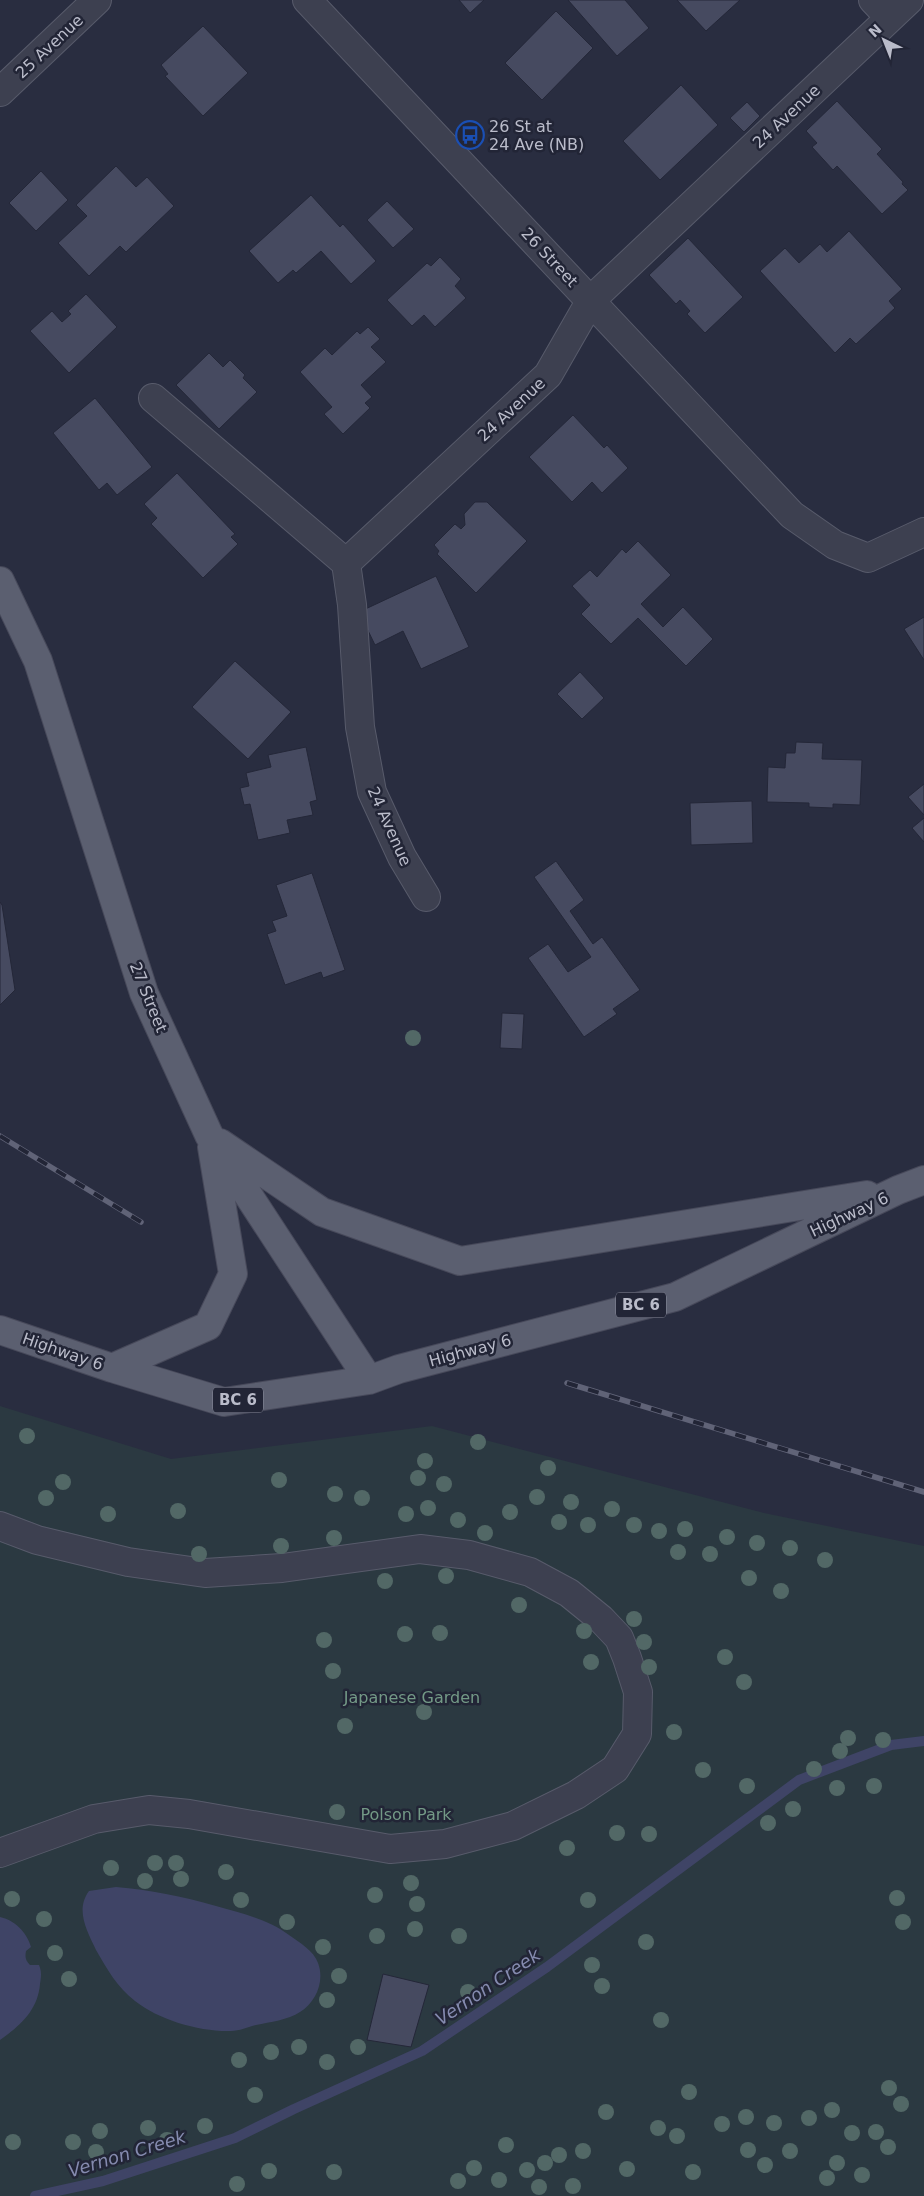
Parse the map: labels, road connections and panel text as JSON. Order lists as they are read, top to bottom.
{
  "streets": {
    "main road": ["27 Street", "Highway 6", "BC 6"],
    "street": ["25 Avenue", "24 Avenue", "26 Street"]
  },
  "crossings": [
    ["24 Avenue", "26 Street"],
    ["27 Street", "Highway 6"]
  ],
  "water": ["Vernon Creek"],
  "parks": ["Japanese Garden", "Polson Park"],
  "places": {
    "bus stop": ["26 St at 24 Ave (NB)"]
  },
  "north": "top left"
}
